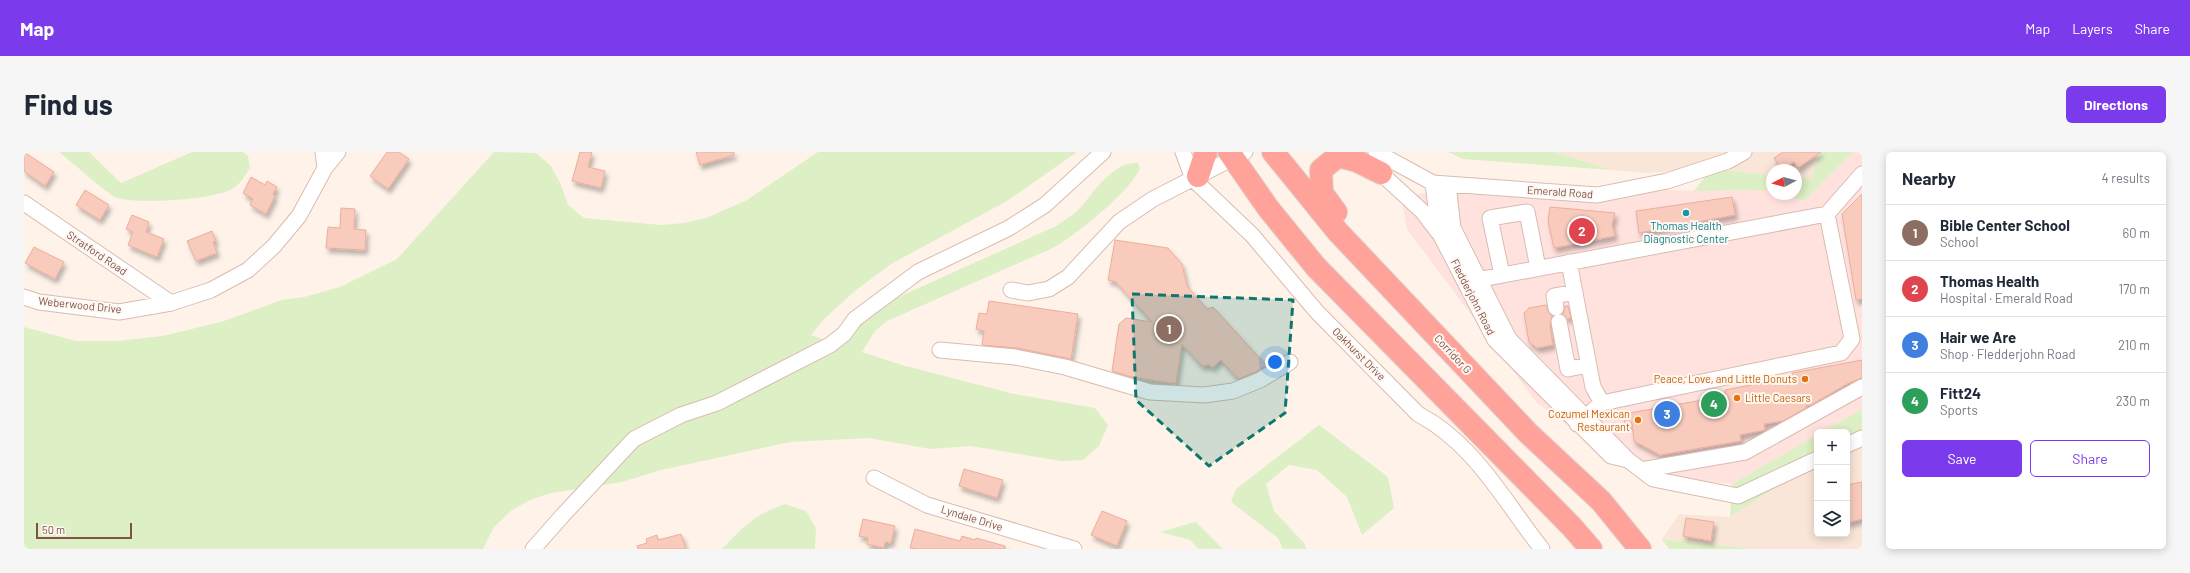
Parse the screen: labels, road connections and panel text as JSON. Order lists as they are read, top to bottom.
{
  "streets": {
    "highway": ["Corridor G"],
    "street": [
      "Emerald Road",
      "Stratford Road",
      "Fledderjohn Road",
      "Weberwood Drive",
      "Oakhurst Drive",
      "Lyndale Drive"
    ]
  },
  "crossings": [
    ["Emerald Road", "Fledderjohn Road"],
    ["Stratford Road", "Weberwood Drive"]
  ],
  "places": [
    "Thomas Health Diagnostic Center",
    "Peace, Love, and Little Donuts",
    "Little Caesars",
    "Cozumel Mexican Restaurant"
  ],
  "scale_bar": "50 m",
  "north": "left",
  "page": {
    "header": "Map",
    "nav": ["Map", "Layers", "Share"],
    "buttons": [
      "Directions",
      ["Save", "Share"]
    ],
    "title": "Find us",
    "heading": ["Nearby", "4 results"],
    "list": [
      {
        "mark": "1",
        "name": "Bible Center School",
        "note": "School",
        "value": "60 m"
      },
      {
        "mark": "2",
        "name": "Thomas Health",
        "note": "Hospital · Emerald Road",
        "value": "170 m"
      },
      {
        "mark": "3",
        "name": "Hair we Are",
        "note": "Shop · Fledderjohn Road",
        "value": "210 m"
      },
      {
        "mark": "4",
        "name": "Fitt24",
        "note": "Sports",
        "value": "230 m"
      }
    ],
    "pins": [
      "2",
      "1",
      "4",
      "3"
    ],
    "map_buttons": ["+", "−"],
    "scale": "50 m"
  }
}
